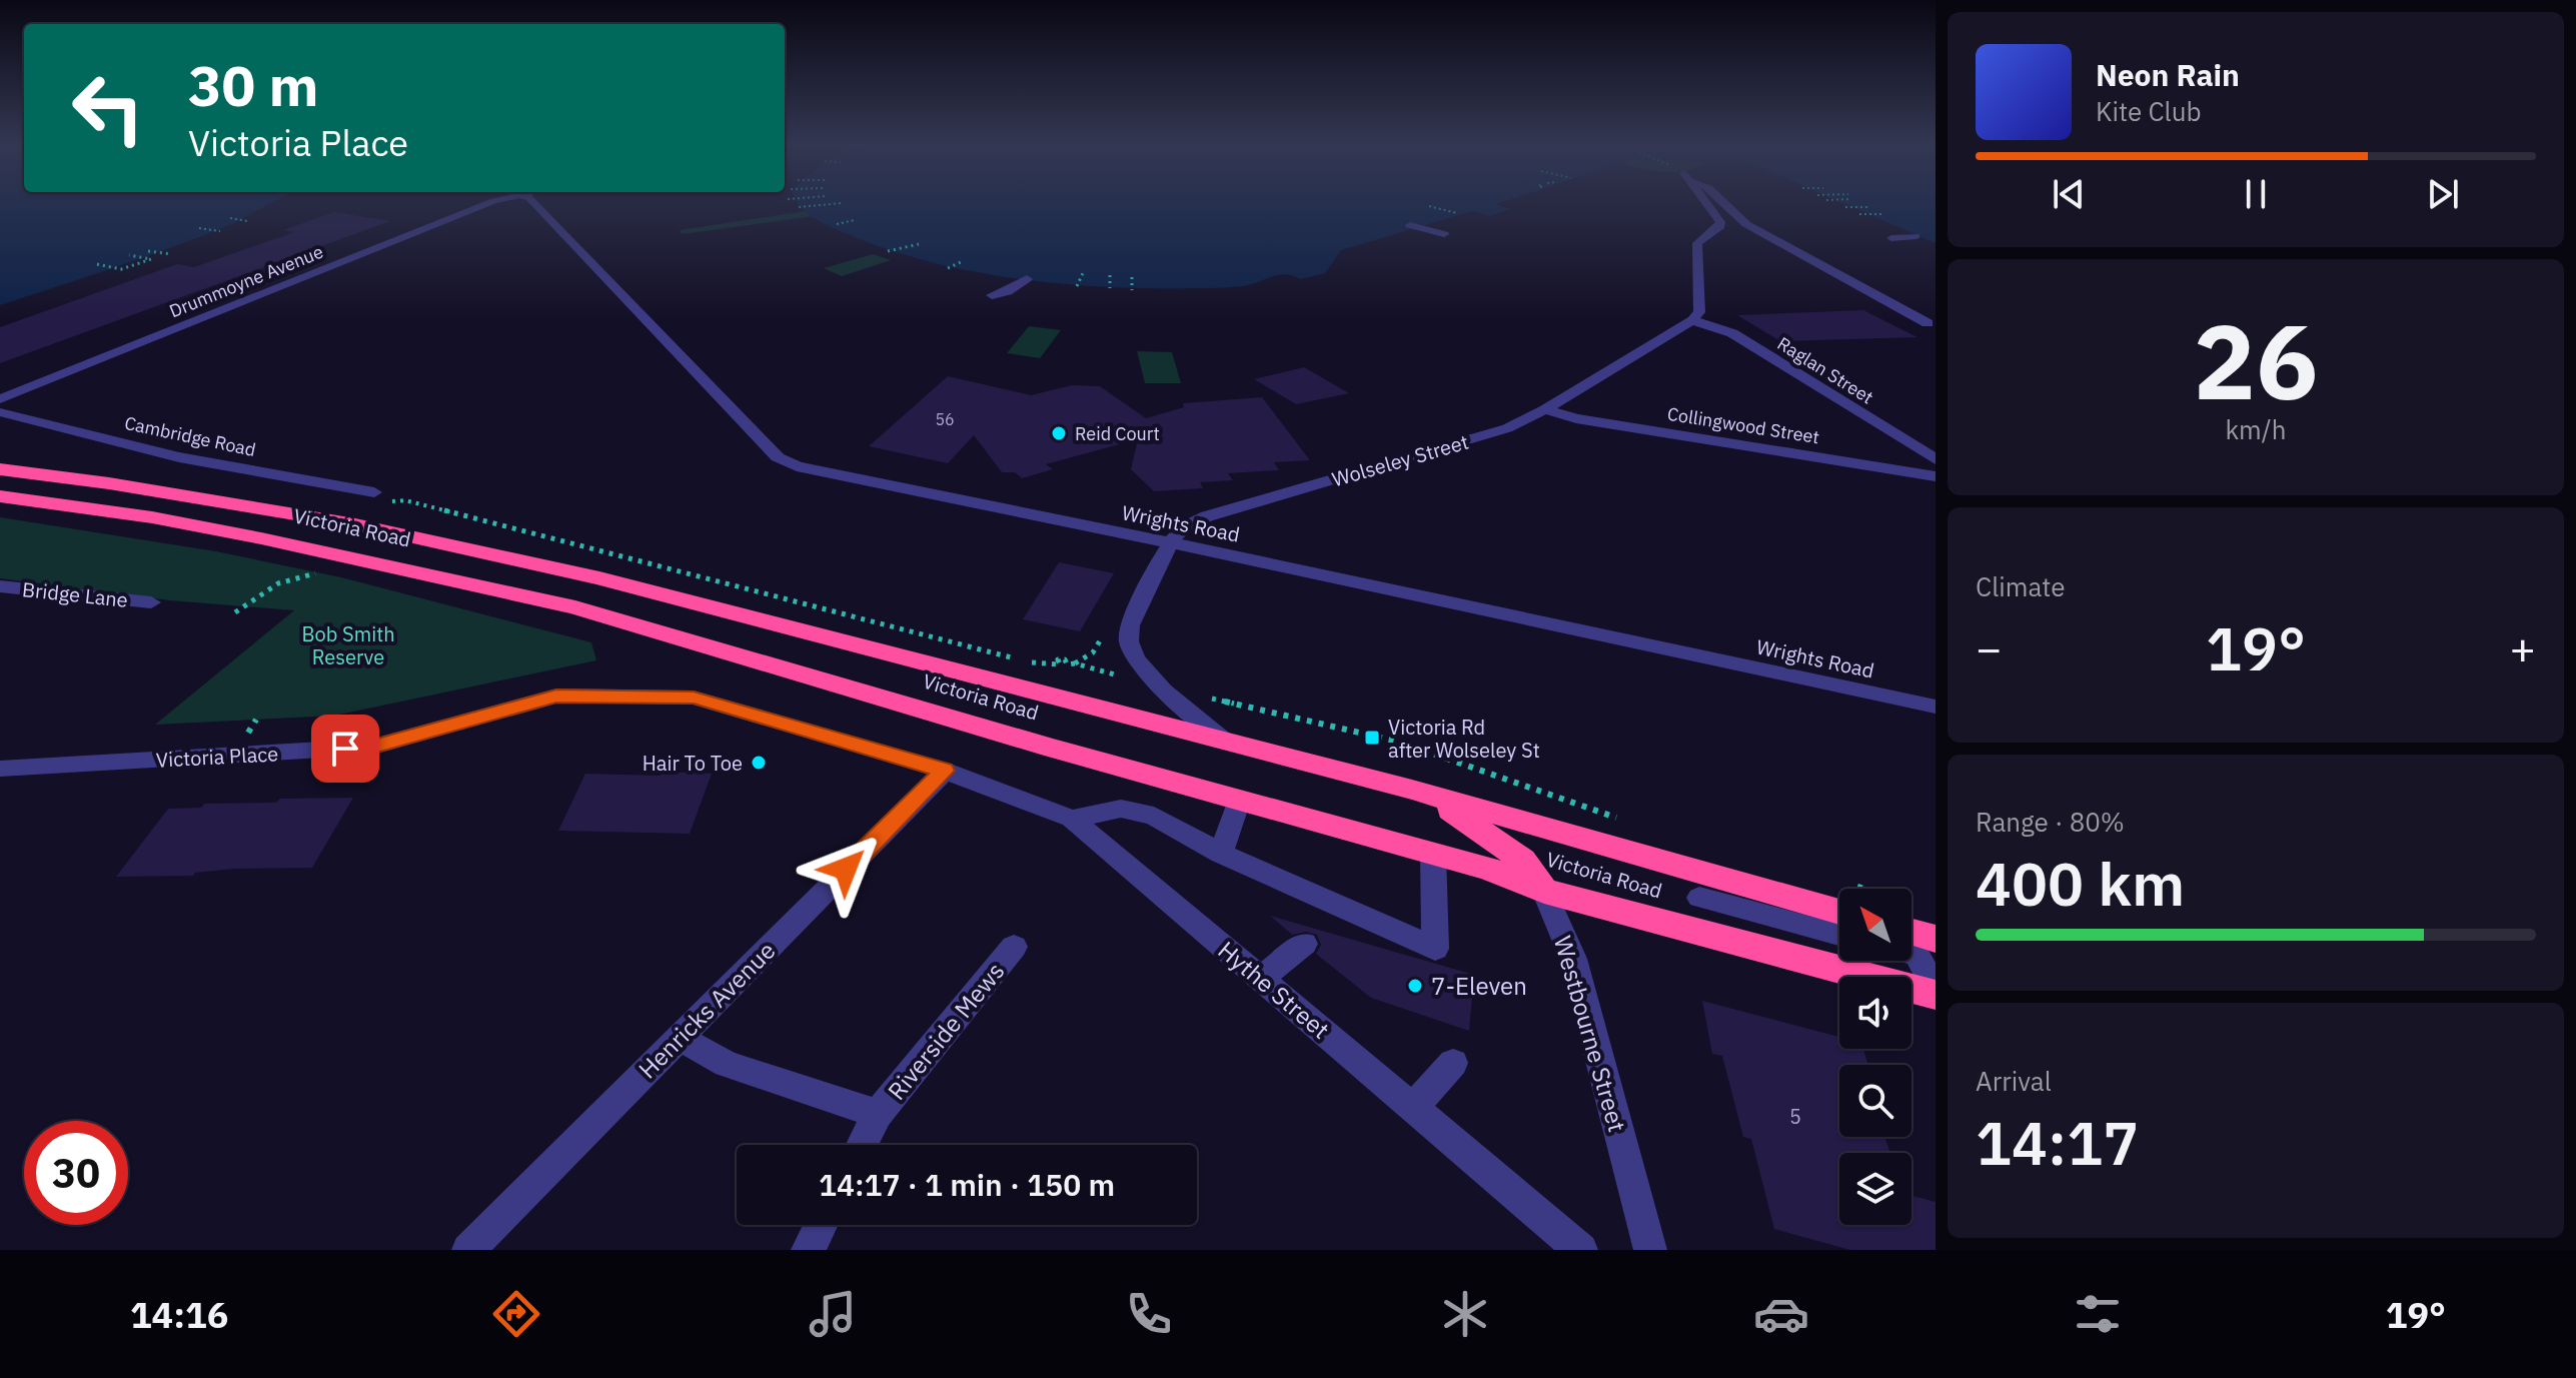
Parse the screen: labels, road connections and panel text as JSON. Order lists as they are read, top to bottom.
{
  "streets": {
    "highway": ["Victoria Road", "Westbourne Street"],
    "street": [
      "Drummoyne Avenue",
      "Raglan Street",
      "Collingwood Street",
      "Cambridge Road",
      "Wolseley Street",
      "Wrights Road",
      "Bridge Lane",
      "Victoria Place",
      "Hythe Street",
      "Henricks Avenue",
      "Riverside Mews"
    ]
  },
  "crossings": [
    ["Raglan Street", "Wolseley Street"],
    ["Collingwood Street", "Wolseley Street"],
    ["Wolseley Street", "Wrights Road"],
    ["Wolseley Street", "Victoria Road"],
    ["Victoria Road", "Westbourne Street"],
    ["Victoria Place", "Hythe Street"],
    ["Victoria Place", "Henricks Avenue"],
    ["Hythe Street", "Henricks Avenue"],
    ["Henricks Avenue", "Riverside Mews"]
  ],
  "parks": ["Bob Smith Reserve"],
  "places": {
    "other": ["Reid Court", "Hair To Toe", "7-Eleven"],
    "transit": ["Victoria Rd after Wolseley St"]
  },
  "house_numbers": ["56", "5"],
  "north": "top left",
  "page": {
    "turn": ["30 m", "Victoria Place"],
    "song": ["Neon Rain", "Kite Club"],
    "tile": [
      ["26", "km/h"],
      "Climate",
      ["Range · 80%", "400 km"],
      ["Arrival", "14:17"]
    ],
    "heat": ["−", "19°", "+"],
    "limit": "30",
    "trip": "14:17 · 1 min · 150 m",
    "tabs": ["14:16", "19°"]
  }
}
